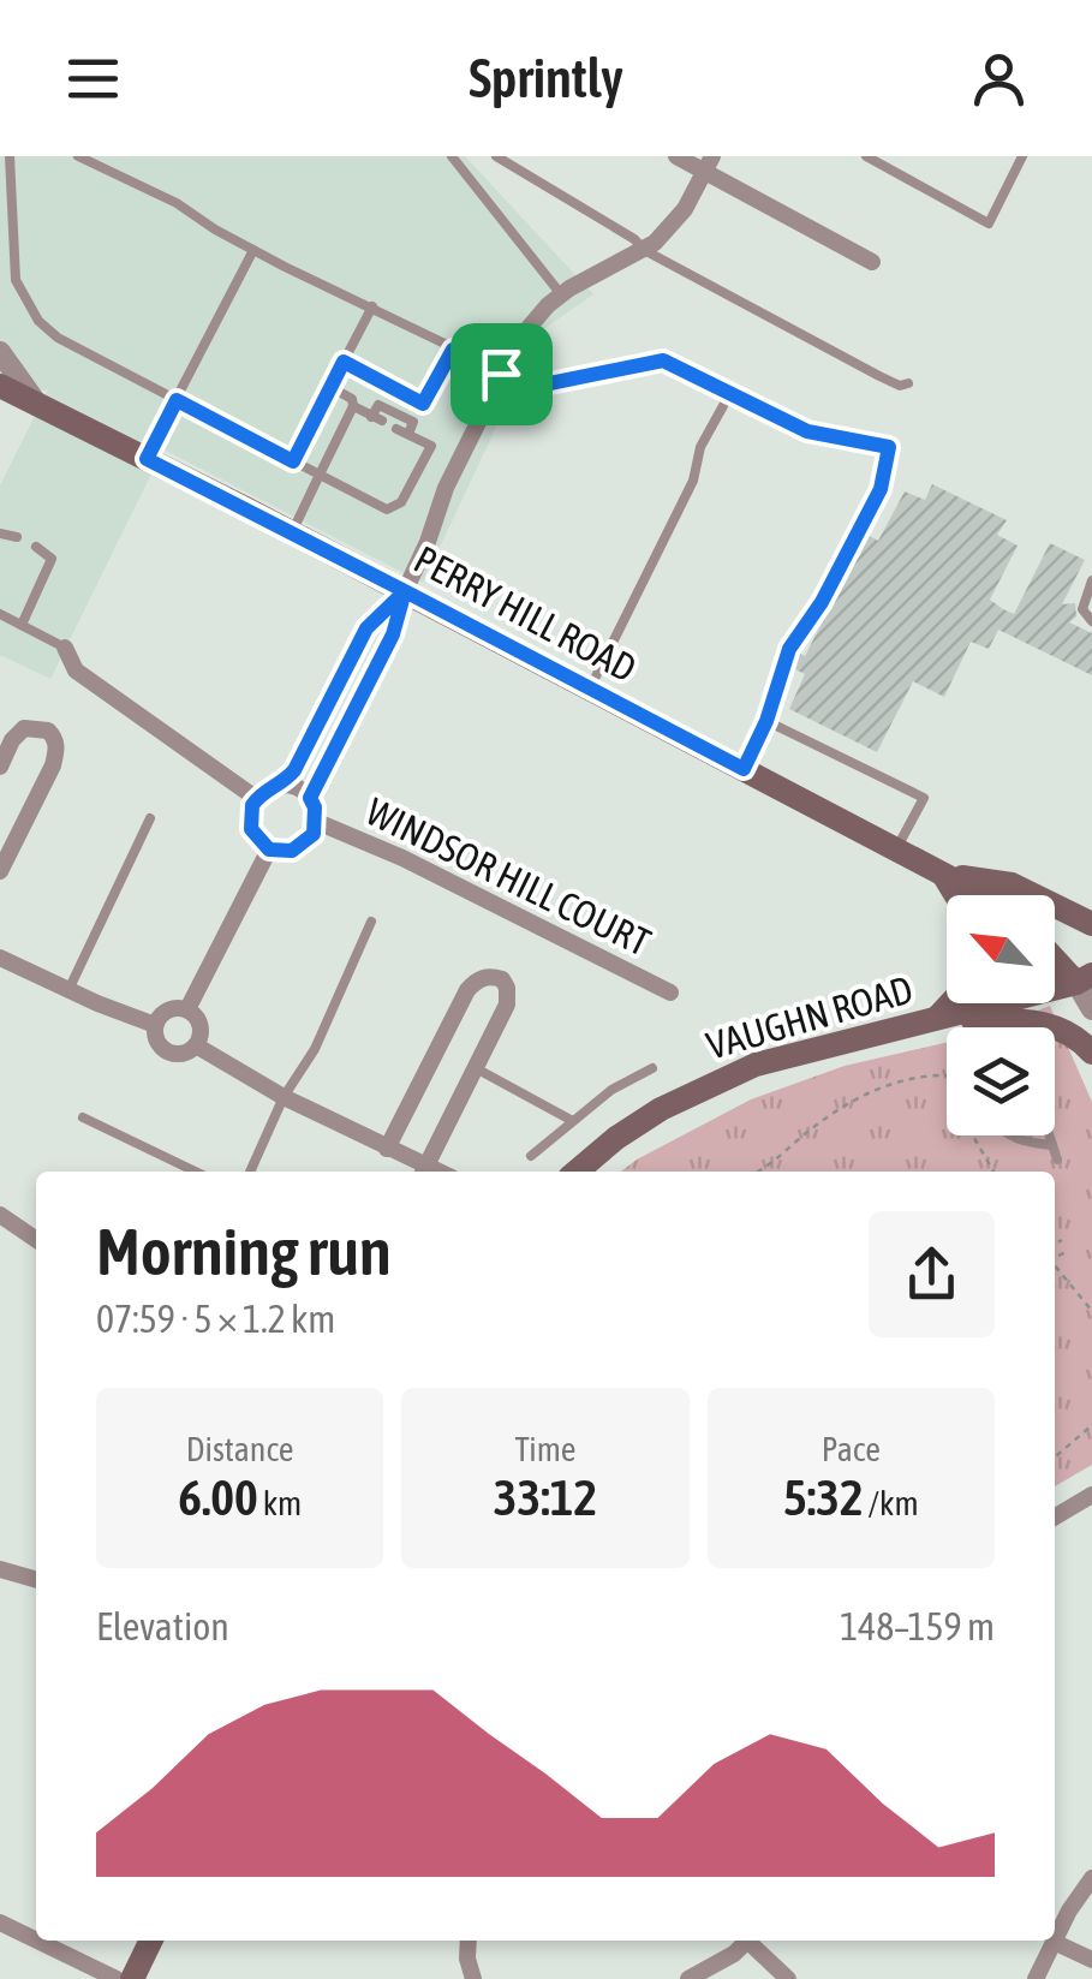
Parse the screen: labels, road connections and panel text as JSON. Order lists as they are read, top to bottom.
{
  "streets": {
    "main road": ["PERRY HILL ROAD", "VAUGHN ROAD"],
    "street": ["WINDSOR HILL COURT"]
  },
  "north": "top left",
  "page": {
    "header": "Sprintly",
    "heading": ["Morning run", "07:59 · 5 × 1.2 km"],
    "stats": [
      ["Distance", "6.00 km"],
      ["Time", "33:12"],
      ["Pace", "5:32 /km"]
    ],
    "chart": ["Elevation", "148–159 m"]
  }
}
